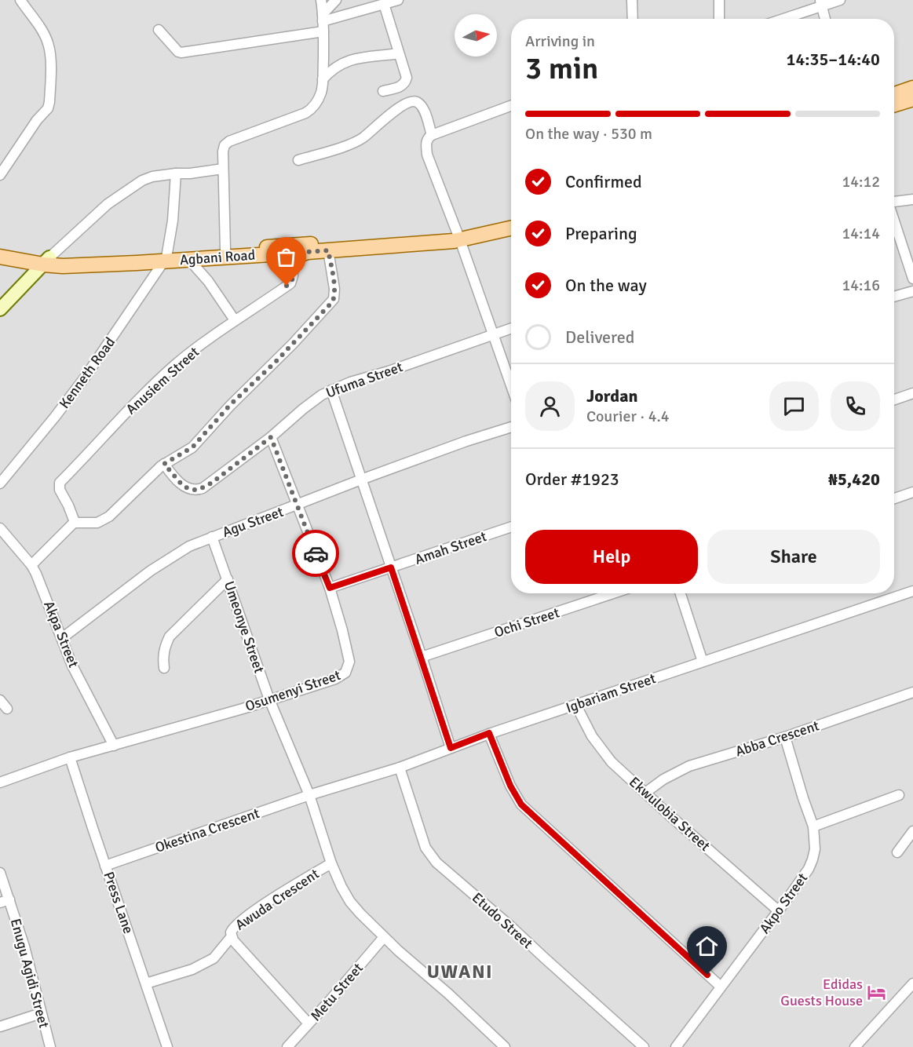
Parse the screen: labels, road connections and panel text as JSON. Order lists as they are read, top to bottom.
{
  "streets": {
    "main road": ["Agbani Road"],
    "street": [
      "Kenneth Road",
      "Ufuma Street",
      "Anusiem Street",
      "Agu Street",
      "Amah Street",
      "Ochi Street",
      "Umeonye Street",
      "Akpa Street",
      "Osumenyi Street",
      "Igbariam Street",
      "Abba Crescent",
      "Ekwulobia Street",
      "Okestina Crescent",
      "Awuda Crescent",
      "Press Lane",
      "Akpo Street",
      "Etudo Street",
      "Enugu Agidi Street",
      "Metu Street"
    ]
  },
  "crossings": [
    ["Agbani Road", "Kenneth Road"],
    ["Agbani Road", "Anusiem Street"],
    ["Ufuma Street", "Osumenyi Street"],
    ["Agu Street", "Umeonye Street"],
    ["Agu Street", "Akpa Street"],
    ["Agu Street", "Osumenyi Street"],
    ["Amah Street", "Osumenyi Street"],
    ["Umeonye Street", "Osumenyi Street"],
    ["Umeonye Street", "Igbariam Street"],
    ["Umeonye Street", "Okestina Crescent"],
    ["Umeonye Street", "Awuda Crescent"],
    ["Umeonye Street", "Metu Street"],
    ["Akpa Street", "Osumenyi Street"],
    ["Osumenyi Street", "Press Lane"],
    ["Igbariam Street", "Ekwulobia Street"],
    ["Igbariam Street", "Okestina Crescent"],
    ["Igbariam Street", "Etudo Street"],
    ["Abba Crescent", "Ekwulobia Street"],
    ["Abba Crescent", "Akpo Street"],
    ["Ekwulobia Street", "Akpo Street"],
    ["Okestina Crescent", "Press Lane"],
    ["Awuda Crescent", "Metu Street"]
  ],
  "districts": ["UWANI"],
  "places": {
    "hotel": ["Edidas Guests House"]
  },
  "north": "right",
  "page": {
    "heading": ["3 min", "Arriving in", "14:35–14:40"],
    "panel": [
      "Jordan",
      "Courier · 4.4",
      "Order #1923",
      "₦5,420"
    ],
    "bar": "On the way · 530 m",
    "list": [
      ["Confirmed", "14:12"],
      ["Preparing", "14:14"],
      ["On the way", "14:16"],
      "Delivered"
    ],
    "buttons": ["Help", "Share"]
  }
}
